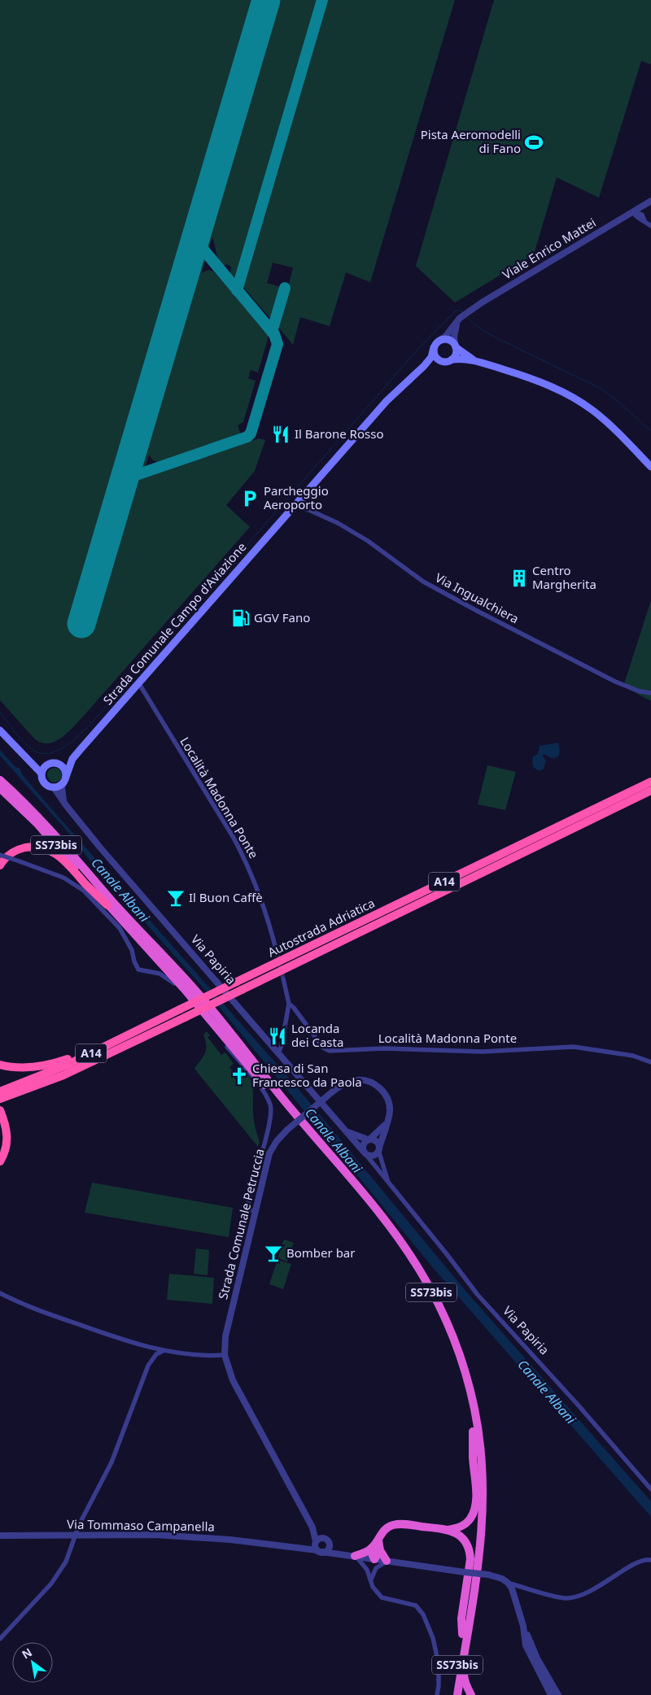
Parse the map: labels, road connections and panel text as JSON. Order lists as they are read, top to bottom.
{
  "streets": {
    "highway": ["SS73bis", "A14", "Autostrada Adriatica"],
    "main road": ["Strada Comunale Campo d'Aviazione"],
    "street": [
      "Viale Enrico Mattei",
      "Via Ingualchiera",
      "Località Madonna Ponte",
      "Via Papiria",
      "Strada Comunale Petruccia",
      "Via Tommaso Campanella"
    ]
  },
  "crossings": [
    ["Via Ingualchiera", "Strada Comunale Campo d'Aviazione"],
    ["Strada Comunale Campo d'Aviazione", "Località Madonna Ponte"],
    ["Strada Comunale Campo d'Aviazione", "Via Papiria"],
    ["Località Madonna Ponte", "Via Papiria"],
    ["A14", "Autostrada Adriatica"],
    ["Via Papiria", "Strada Comunale Petruccia"],
    ["Strada Comunale Petruccia", "Via Tommaso Campanella"]
  ],
  "water": ["Canale Albani"],
  "places": {
    "sports": ["Pista Aeromodelli di Fano"],
    "restaurant": ["Il Barone Rosso", "Locanda dei Casta"],
    "parking": ["Parcheggio Aeroporto"],
    "building": ["Centro Margherita"],
    "fuel station": ["GGV Fano"],
    "bar": ["Il Buon Caffè", "Bomber bar"],
    "church": ["Chiesa di San Francesco da Paola"]
  },
  "north": "top left"
}
